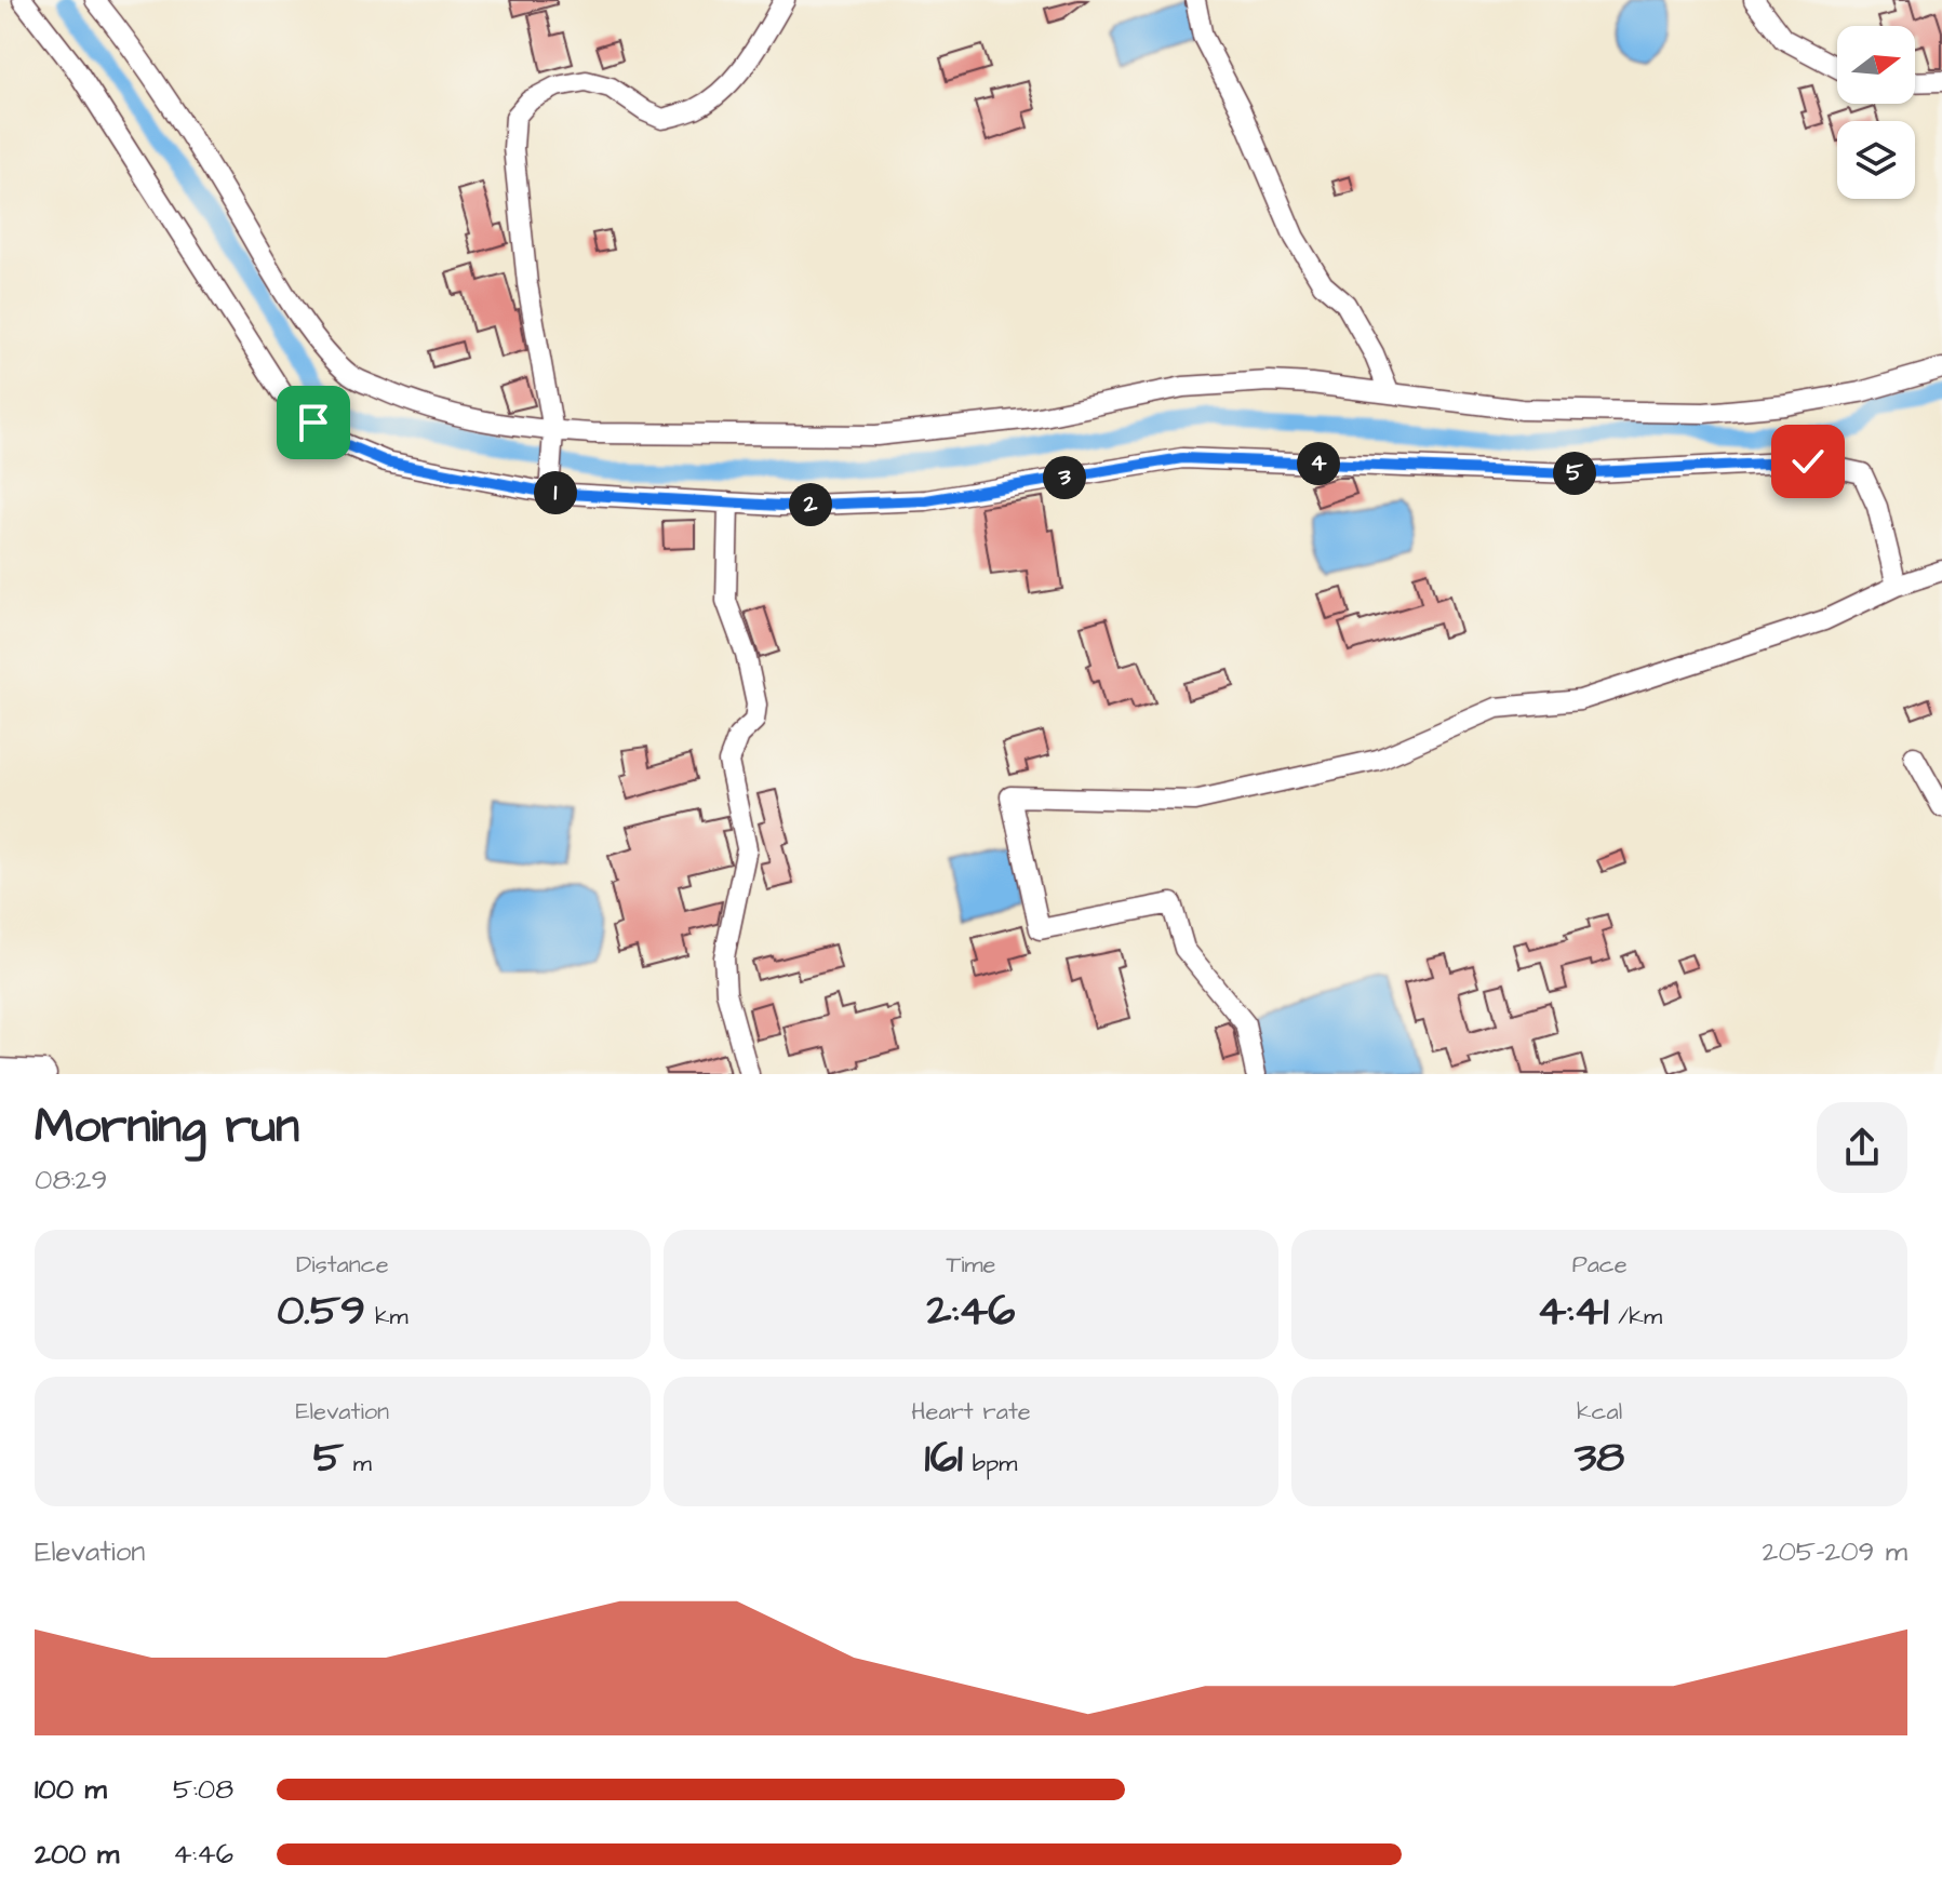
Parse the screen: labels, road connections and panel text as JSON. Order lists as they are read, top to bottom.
{
  "north": "right",
  "page": {
    "pins": [
      "4",
      "5",
      "3",
      "1",
      "2"
    ],
    "heading": ["Morning run", "08:29"],
    "stats": [
      ["Distance", "0.59 km"],
      ["Time", "2:46"],
      ["Pace", "4:41 /km"],
      ["Elevation", "5 m"],
      ["Heart rate", "161 bpm"],
      ["kcal", "38"]
    ],
    "chart": ["Elevation", "205–209 m"],
    "list": [
      {
        "name": "100 m",
        "note": "5:08"
      },
      {
        "name": "200 m",
        "note": "4:46"
      }
    ]
  }
}
